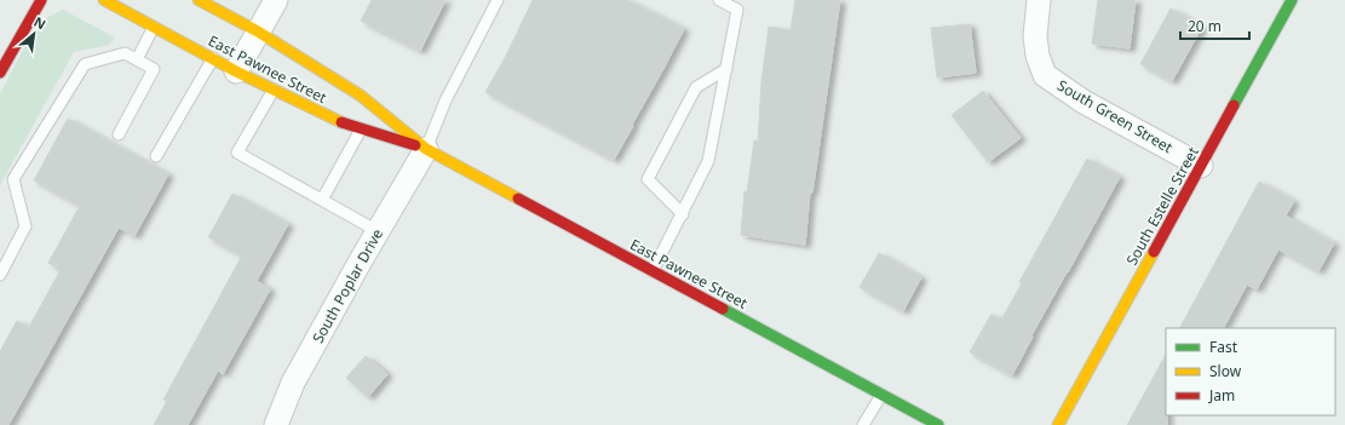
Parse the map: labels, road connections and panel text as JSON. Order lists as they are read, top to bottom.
{
  "streets": {
    "main road": ["East Pawnee Street", "South Estelle Street"],
    "street": ["South Green Street", "South Poplar Drive"]
  },
  "crossings": [
    ["East Pawnee Street", "South Poplar Drive"],
    ["South Green Street", "South Estelle Street"]
  ],
  "legend": ["Fast", "Slow", "Jam"],
  "scale_bar": "20 m",
  "north": "top right"
}
